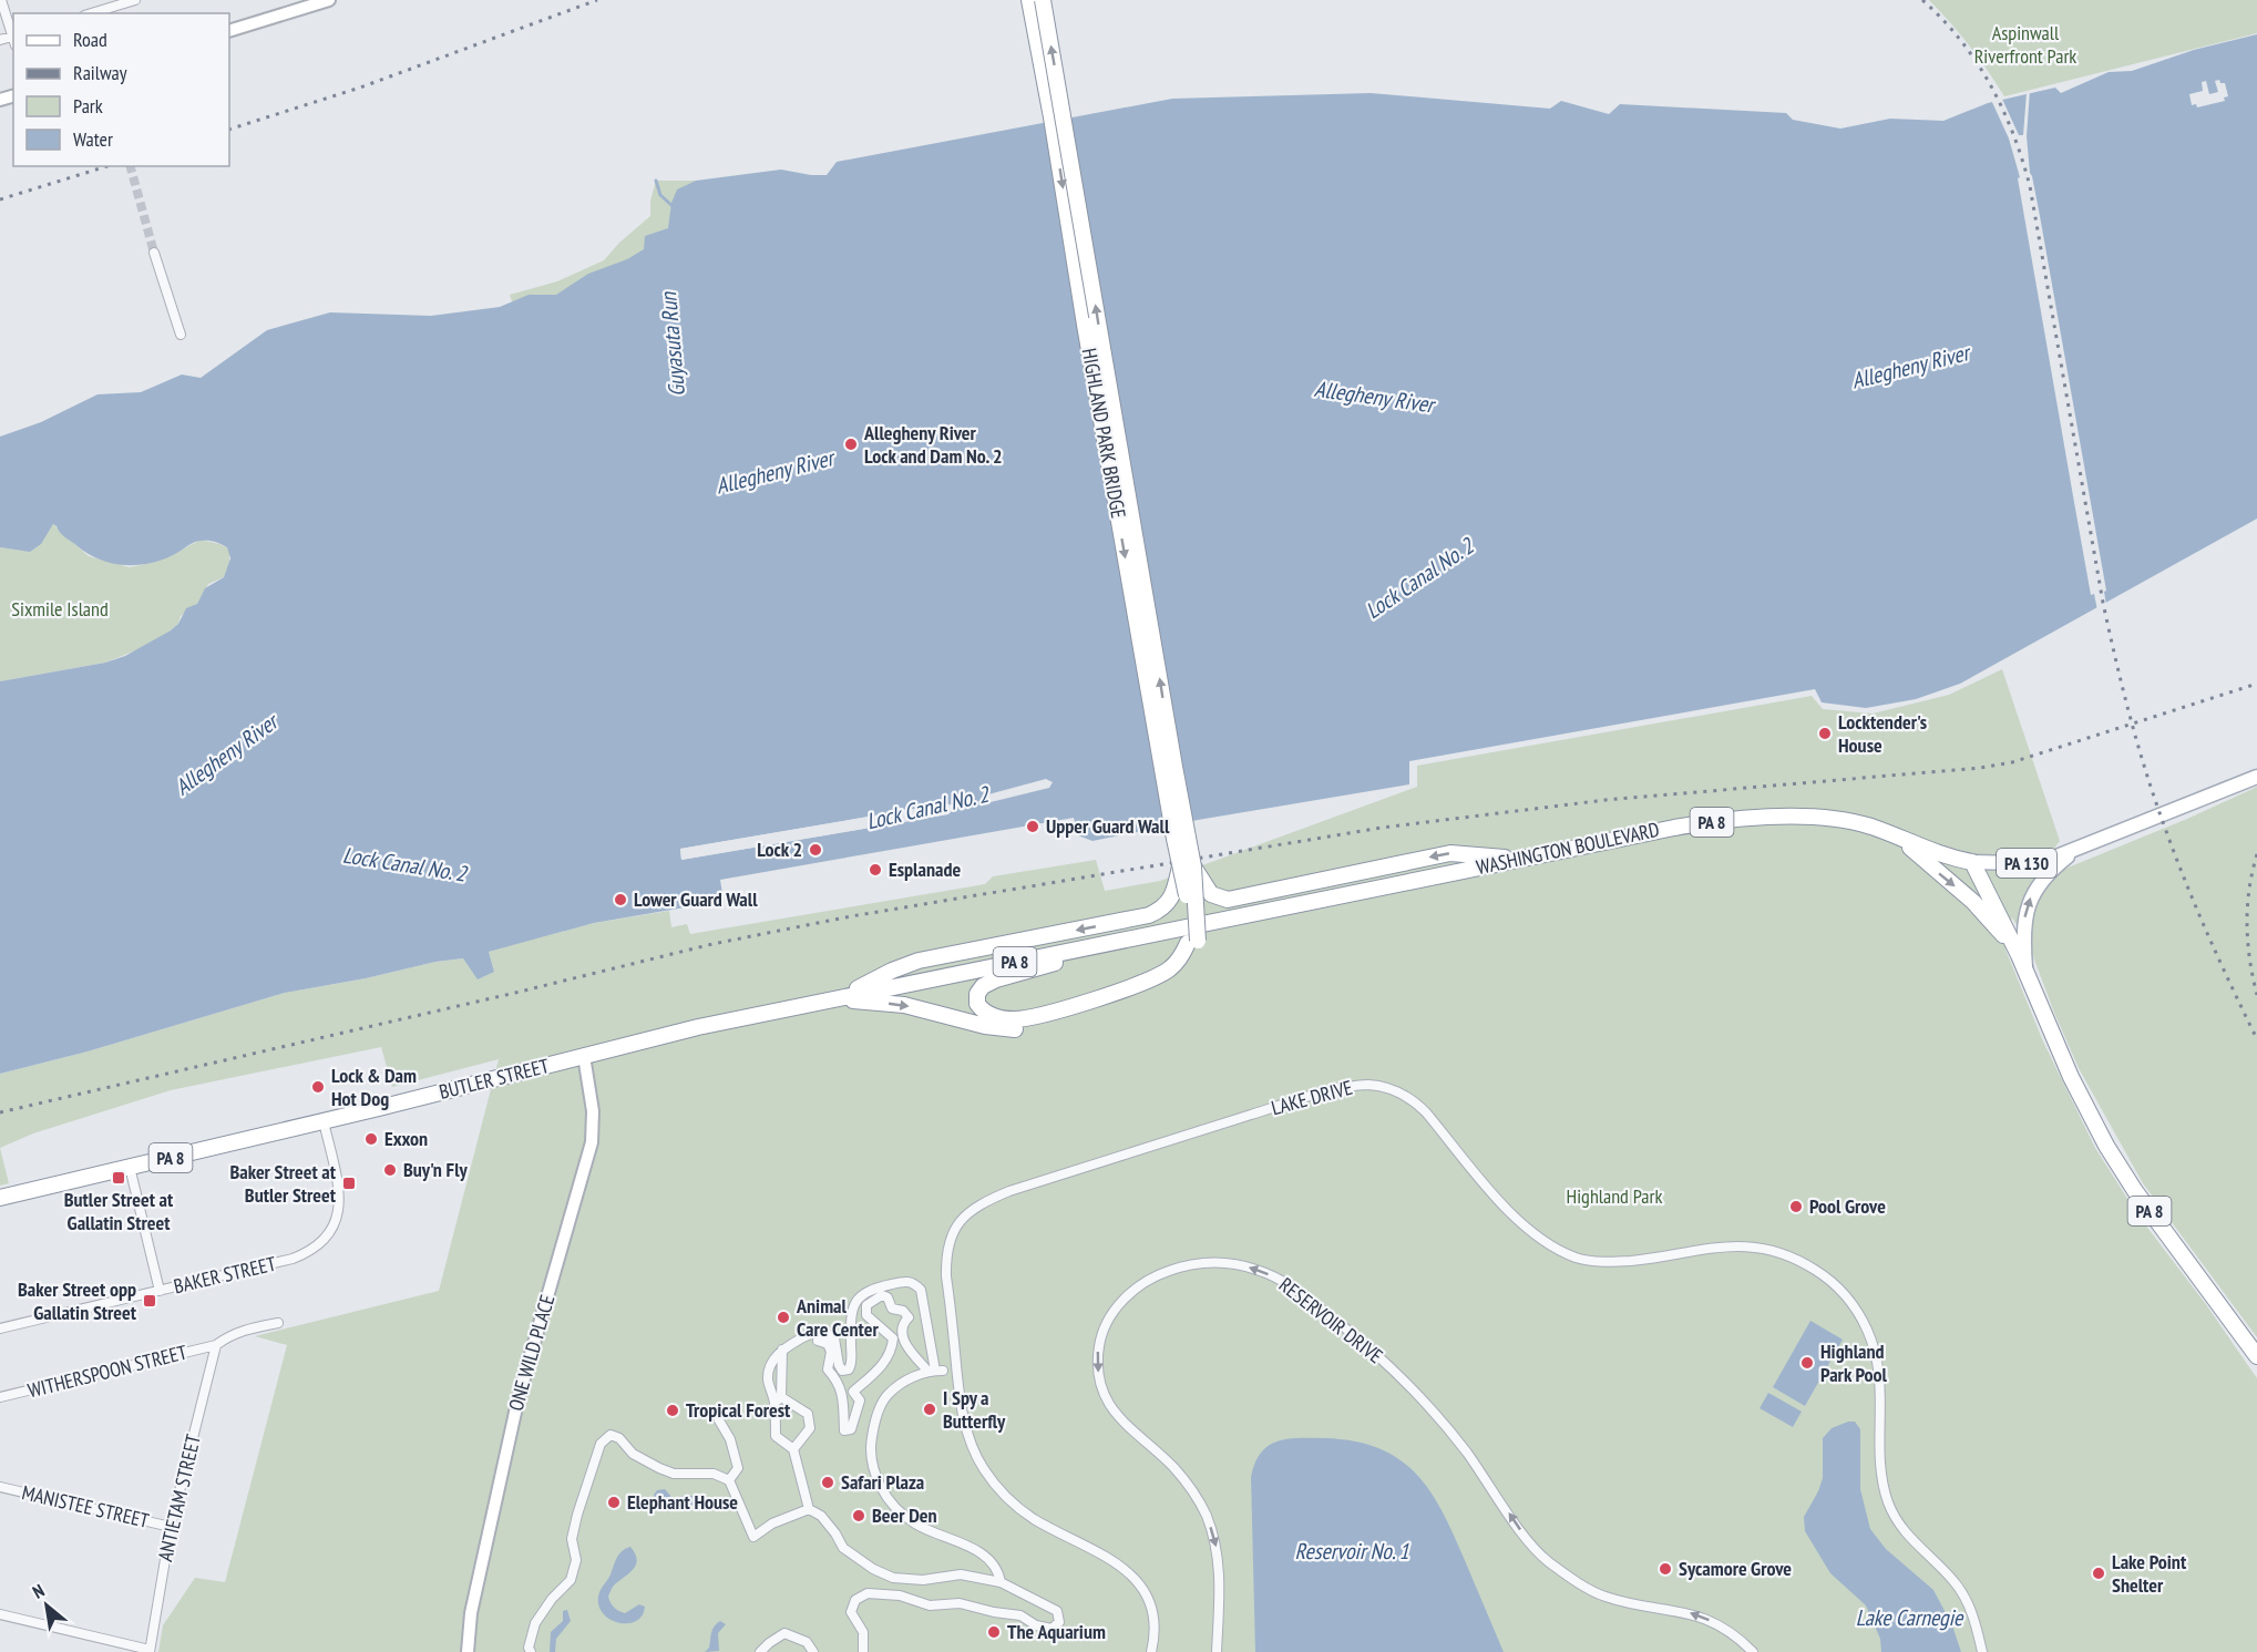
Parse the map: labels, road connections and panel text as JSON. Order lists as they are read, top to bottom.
{
  "streets": {
    "highway": [
      "HIGHLAND PARK BRIDGE",
      "PA 8",
      "WASHINGTON BOULEVARD",
      "BUTLER STREET"
    ],
    "main road": ["PA 130", "ONE WILD PLACE"],
    "street": [
      "LAKE DRIVE",
      "BAKER STREET",
      "RESERVOIR DRIVE",
      "WITHERSPOON STREET",
      "ANTIETAM STREET",
      "MANISTEE STREET"
    ]
  },
  "crossings": [
    ["PA 8", "WASHINGTON BOULEVARD"],
    ["PA 8", "PA 130"],
    ["WASHINGTON BOULEVARD", "PA 130"],
    ["WASHINGTON BOULEVARD", "BUTLER STREET"],
    ["BUTLER STREET", "BAKER STREET"],
    ["BUTLER STREET", "ONE WILD PLACE"],
    ["WITHERSPOON STREET", "ANTIETAM STREET"],
    ["ANTIETAM STREET", "MANISTEE STREET"]
  ],
  "water": [
    "Guyasuta Run",
    "Allegheny River",
    "Lock Canal No. 2",
    "Reservoir No. 1",
    "Lake Carnegie"
  ],
  "parks": ["Aspinwall Riverfront Park", "Sixmile Island", "Highland Park"],
  "places": {
    "other": [
      "Allegheny River Lock and Dam No. 2",
      "Locktender's House",
      "Upper Guard Wall",
      "Lock 2",
      "Esplanade",
      "Lower Guard Wall",
      "Lock & Dam Hot Dog",
      "Exxon",
      "Buy'n Fly",
      "Pool Grove",
      "Animal Care Center",
      "Highland Park Pool",
      "I Spy a Butterfly",
      "Tropical Forest",
      "Safari Plaza",
      "Elephant House",
      "Beer Den",
      "Sycamore Grove",
      "Lake Point Shelter",
      "The Aquarium"
    ],
    "transit": ["Butler Street at Gallatin Street", "Baker Street at Butler Street", "Baker Street opp Gallatin Street"]
  },
  "legend": [
    "Road",
    "Railway",
    "Park",
    "Water"
  ],
  "north": "top left"
}
